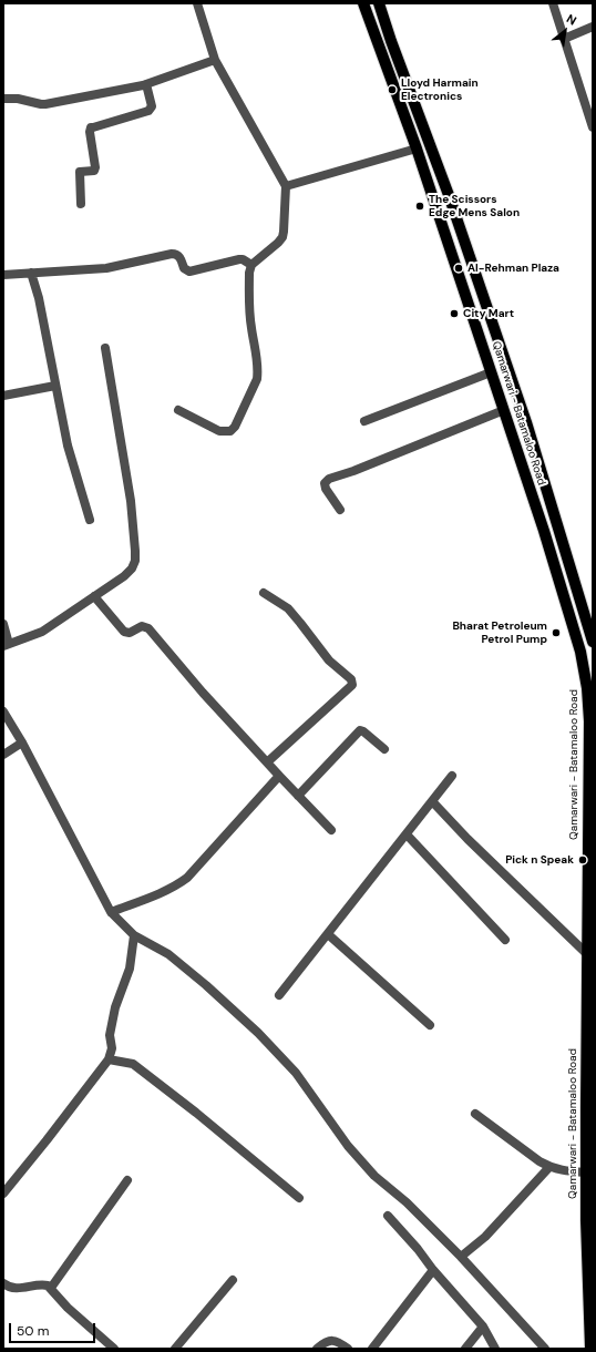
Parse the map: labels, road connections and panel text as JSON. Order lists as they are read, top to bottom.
{
  "streets": {
    "main road": ["Qamarwari - Batamaloo Road"]
  },
  "places": [
    "Lloyd Harmain Electronics",
    "The Scissors Edge Mens Salon",
    "Al-Rehman Plaza",
    "City Mart",
    "Bharat Petroleum Petrol Pump",
    "Pick n Speak"
  ],
  "scale_bar": "50 m",
  "north": "top right"
}
